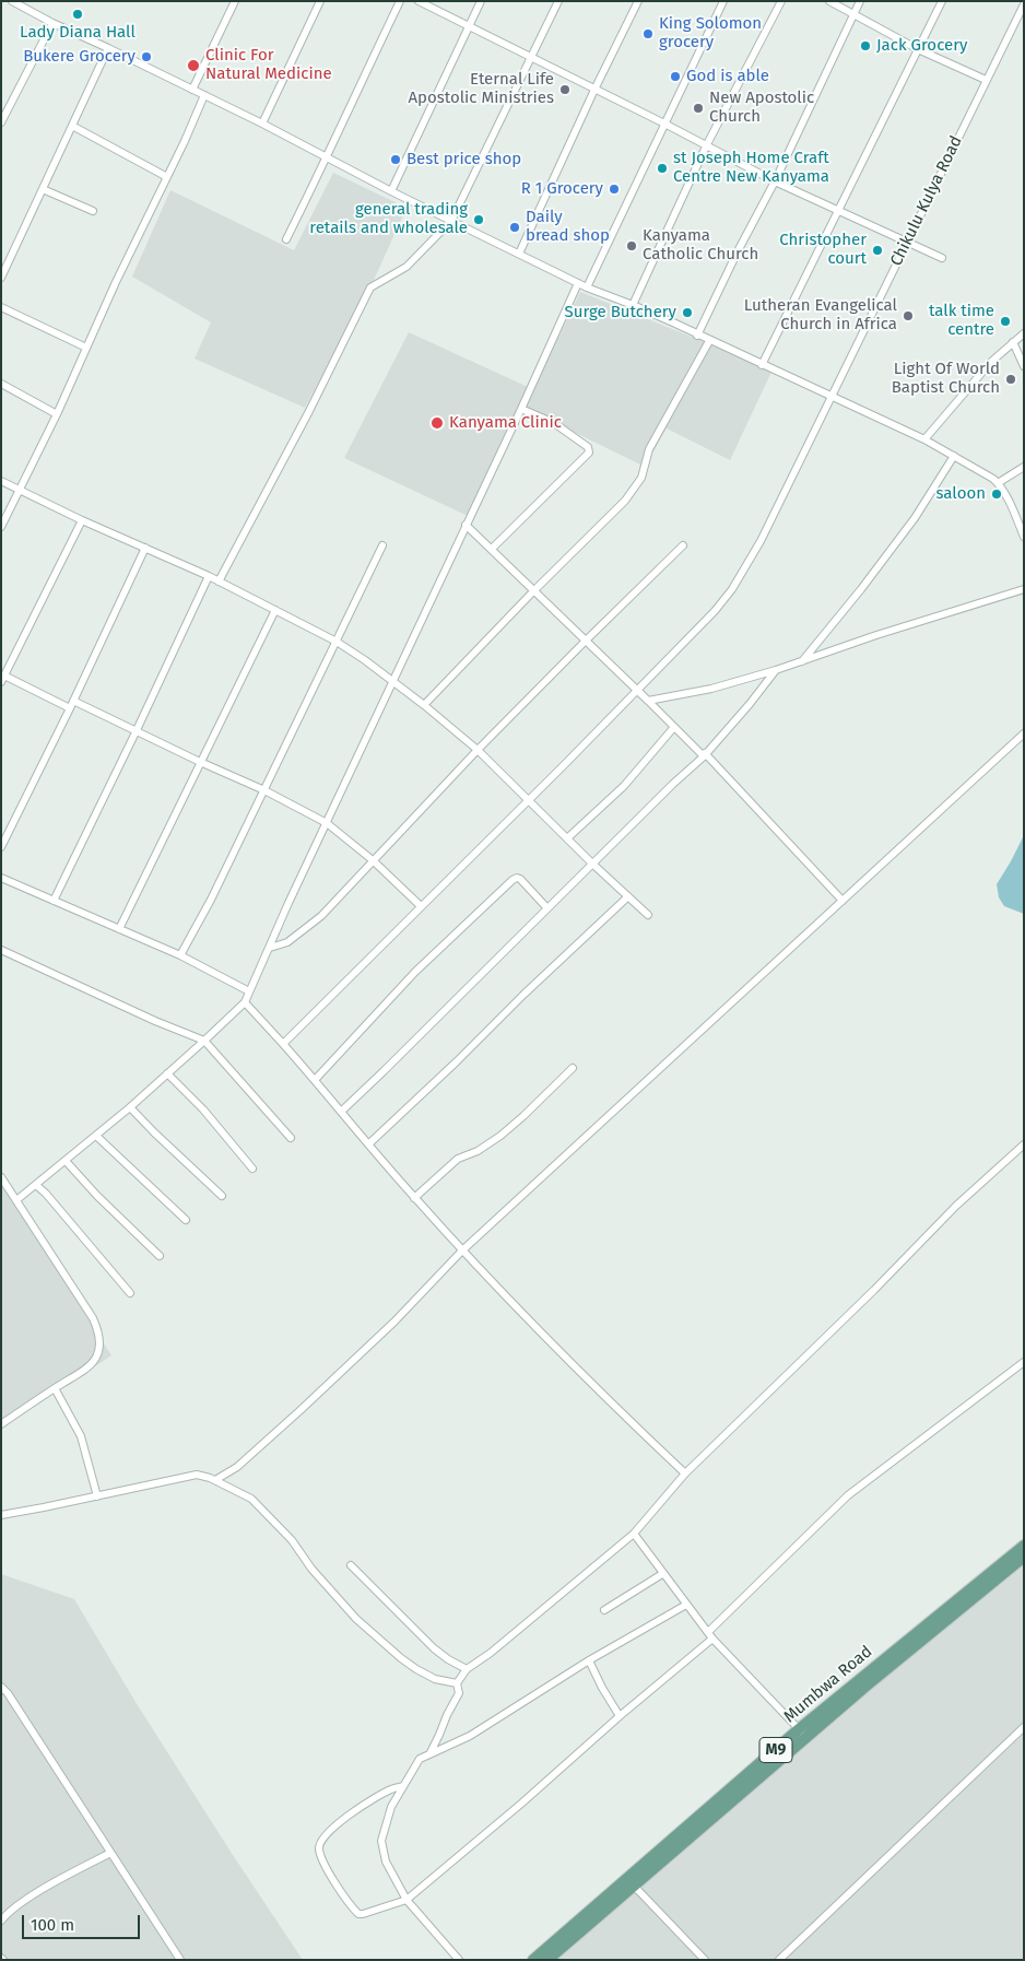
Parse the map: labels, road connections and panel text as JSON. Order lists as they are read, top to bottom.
{
  "streets": {
    "main road": ["Mumbwa Road", "M9"],
    "street": ["Chikulu Kulya Road"]
  },
  "places": [
    "Lady Diana Hall",
    "King Solomon grocery",
    "Jack Grocery",
    "Bukere Grocery",
    "Clinic For Natural Medicine",
    "God is able",
    "Eternal Life Apostolic Ministries",
    "New Apostolic Church",
    "Best price shop",
    "st Joseph Home Craft Centre New Kanyama",
    "R 1 Grocery",
    "general trading retails and wholesale",
    "Daily bread shop",
    "Kanyama Catholic Church",
    "Christopher court",
    "Surge Butchery",
    "Lutheran Evangelical Church in Africa",
    "talk time centre",
    "Light Of World Baptist Church",
    "Kanyama Clinic",
    "saloon"
  ],
  "scale_bar": "100 m"
}
